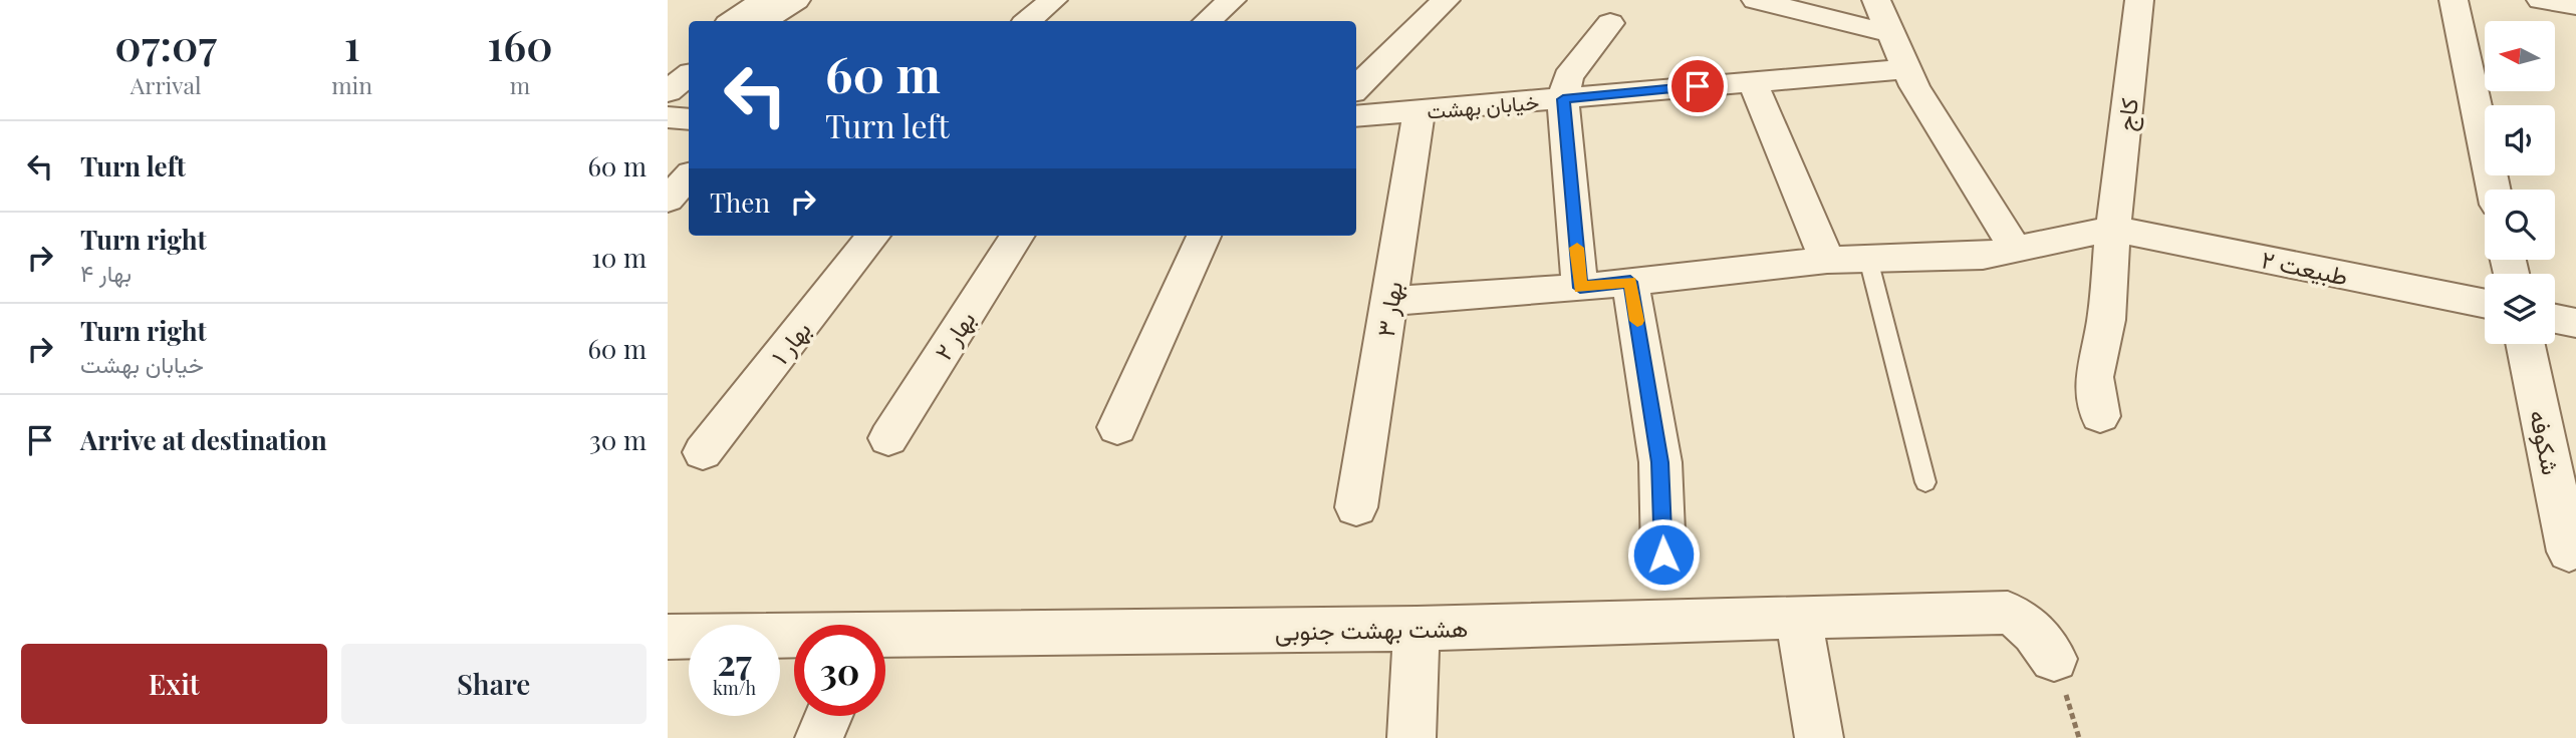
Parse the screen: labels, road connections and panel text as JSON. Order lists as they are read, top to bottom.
{
  "streets": {
    "street": [
      "خیابان بهشت",
      "کاج",
      "طبیعت ۲",
      "بهار ۳",
      "بهار ۲",
      "بهار ۱",
      "شکوفه",
      "هشت بهشت جنوبی"
    ]
  },
  "crossings": [
    ["خیابان بهشت", "بهار ۳"],
    ["کاج", "طبیعت ۲"]
  ],
  "north": "left",
  "page": {
    "eta": [
      "07:07",
      "Arrival",
      "1",
      "min",
      "160",
      "m"
    ],
    "turn": ["60 m", "Turn left"],
    "list": [
      {
        "name": "Turn left",
        "value": "60 m"
      },
      {
        "name": "Turn right",
        "note": "بهار ۴",
        "value": "10 m"
      },
      {
        "name": "Turn right",
        "note": "خیابان بهشت",
        "value": "60 m"
      },
      {
        "name": "Arrive at destination",
        "value": "30 m"
      }
    ],
    "then": "Then",
    "speed": "27 km/h",
    "limit": "30",
    "buttons": ["Exit", "Share"]
  }
}
